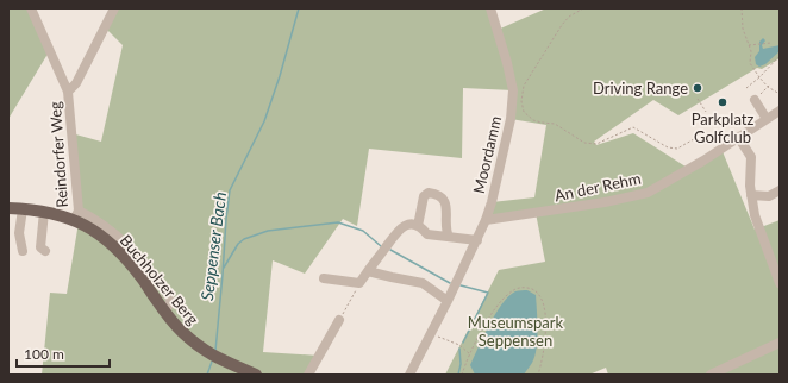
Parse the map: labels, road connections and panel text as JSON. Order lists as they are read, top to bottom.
{
  "streets": {
    "main road": ["Buchholzer Berg"],
    "street": ["Reindorfer Weg", "Moordamm", "An der Rehm"]
  },
  "crossings": [
    ["Reindorfer Weg", "Buchholzer Berg"],
    ["Moordamm", "An der Rehm"]
  ],
  "water": ["Seppenser Bach"],
  "parks": ["Museumspark Seppensen"],
  "places": ["Driving Range", "Parkplatz Golfclub"],
  "scale_bar": "100 m"
}
